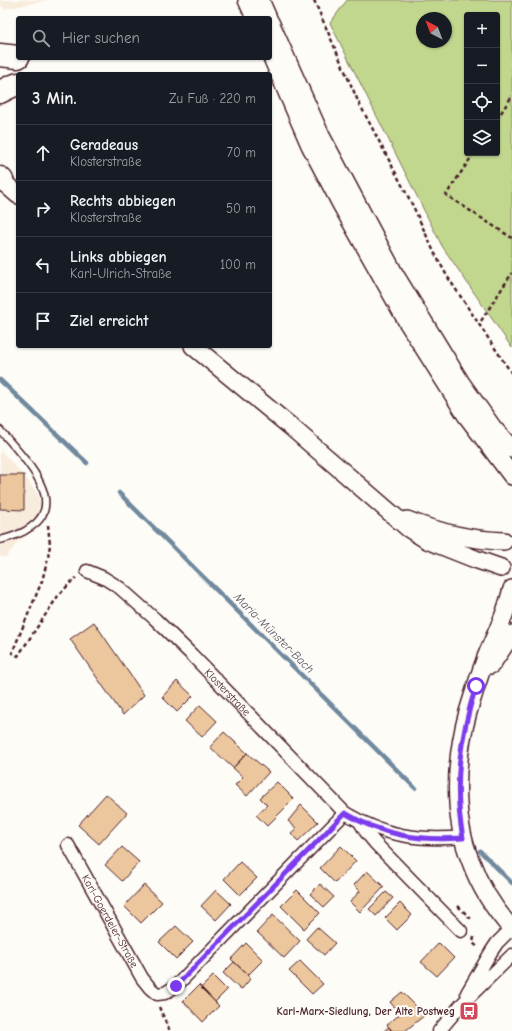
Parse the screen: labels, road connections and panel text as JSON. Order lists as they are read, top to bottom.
{
  "streets": {
    "street": ["Klosterstraße", "Karl-Goerdeler-Straße"]
  },
  "water": ["Maria-Münster-Bach"],
  "places": {
    "bus stop": ["Karl-Marx-Siedlung, Der Alte Postweg"]
  },
  "north": "top left",
  "page": {
    "map_buttons": ["+", "−"],
    "search": "Hier suchen",
    "heading": ["3 Min.", "Zu Fuß · 220 m"],
    "list": [
      ["Geradeaus", "Klosterstraße", "70 m"],
      ["Rechts abbiegen", "Klosterstraße", "50 m"],
      ["Links abbiegen", "Karl-Ulrich-Straße", "100 m"],
      "Ziel erreicht"
    ]
  }
}
